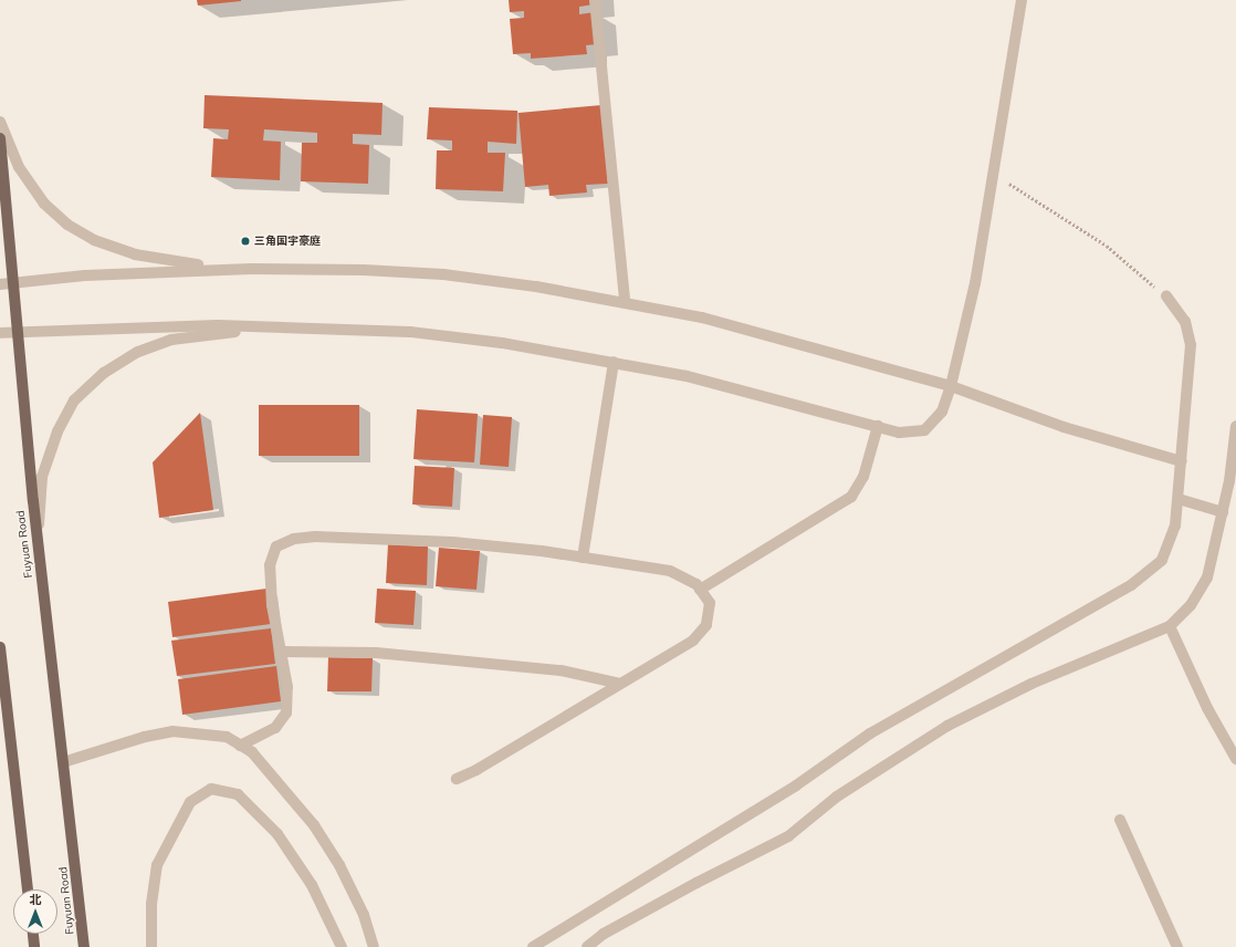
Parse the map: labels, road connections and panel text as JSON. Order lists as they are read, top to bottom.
{
  "streets": {
    "main road": ["Fuyuan Road"]
  },
  "places": ["三角国宇豪庭"],
  "north": "top"
}
